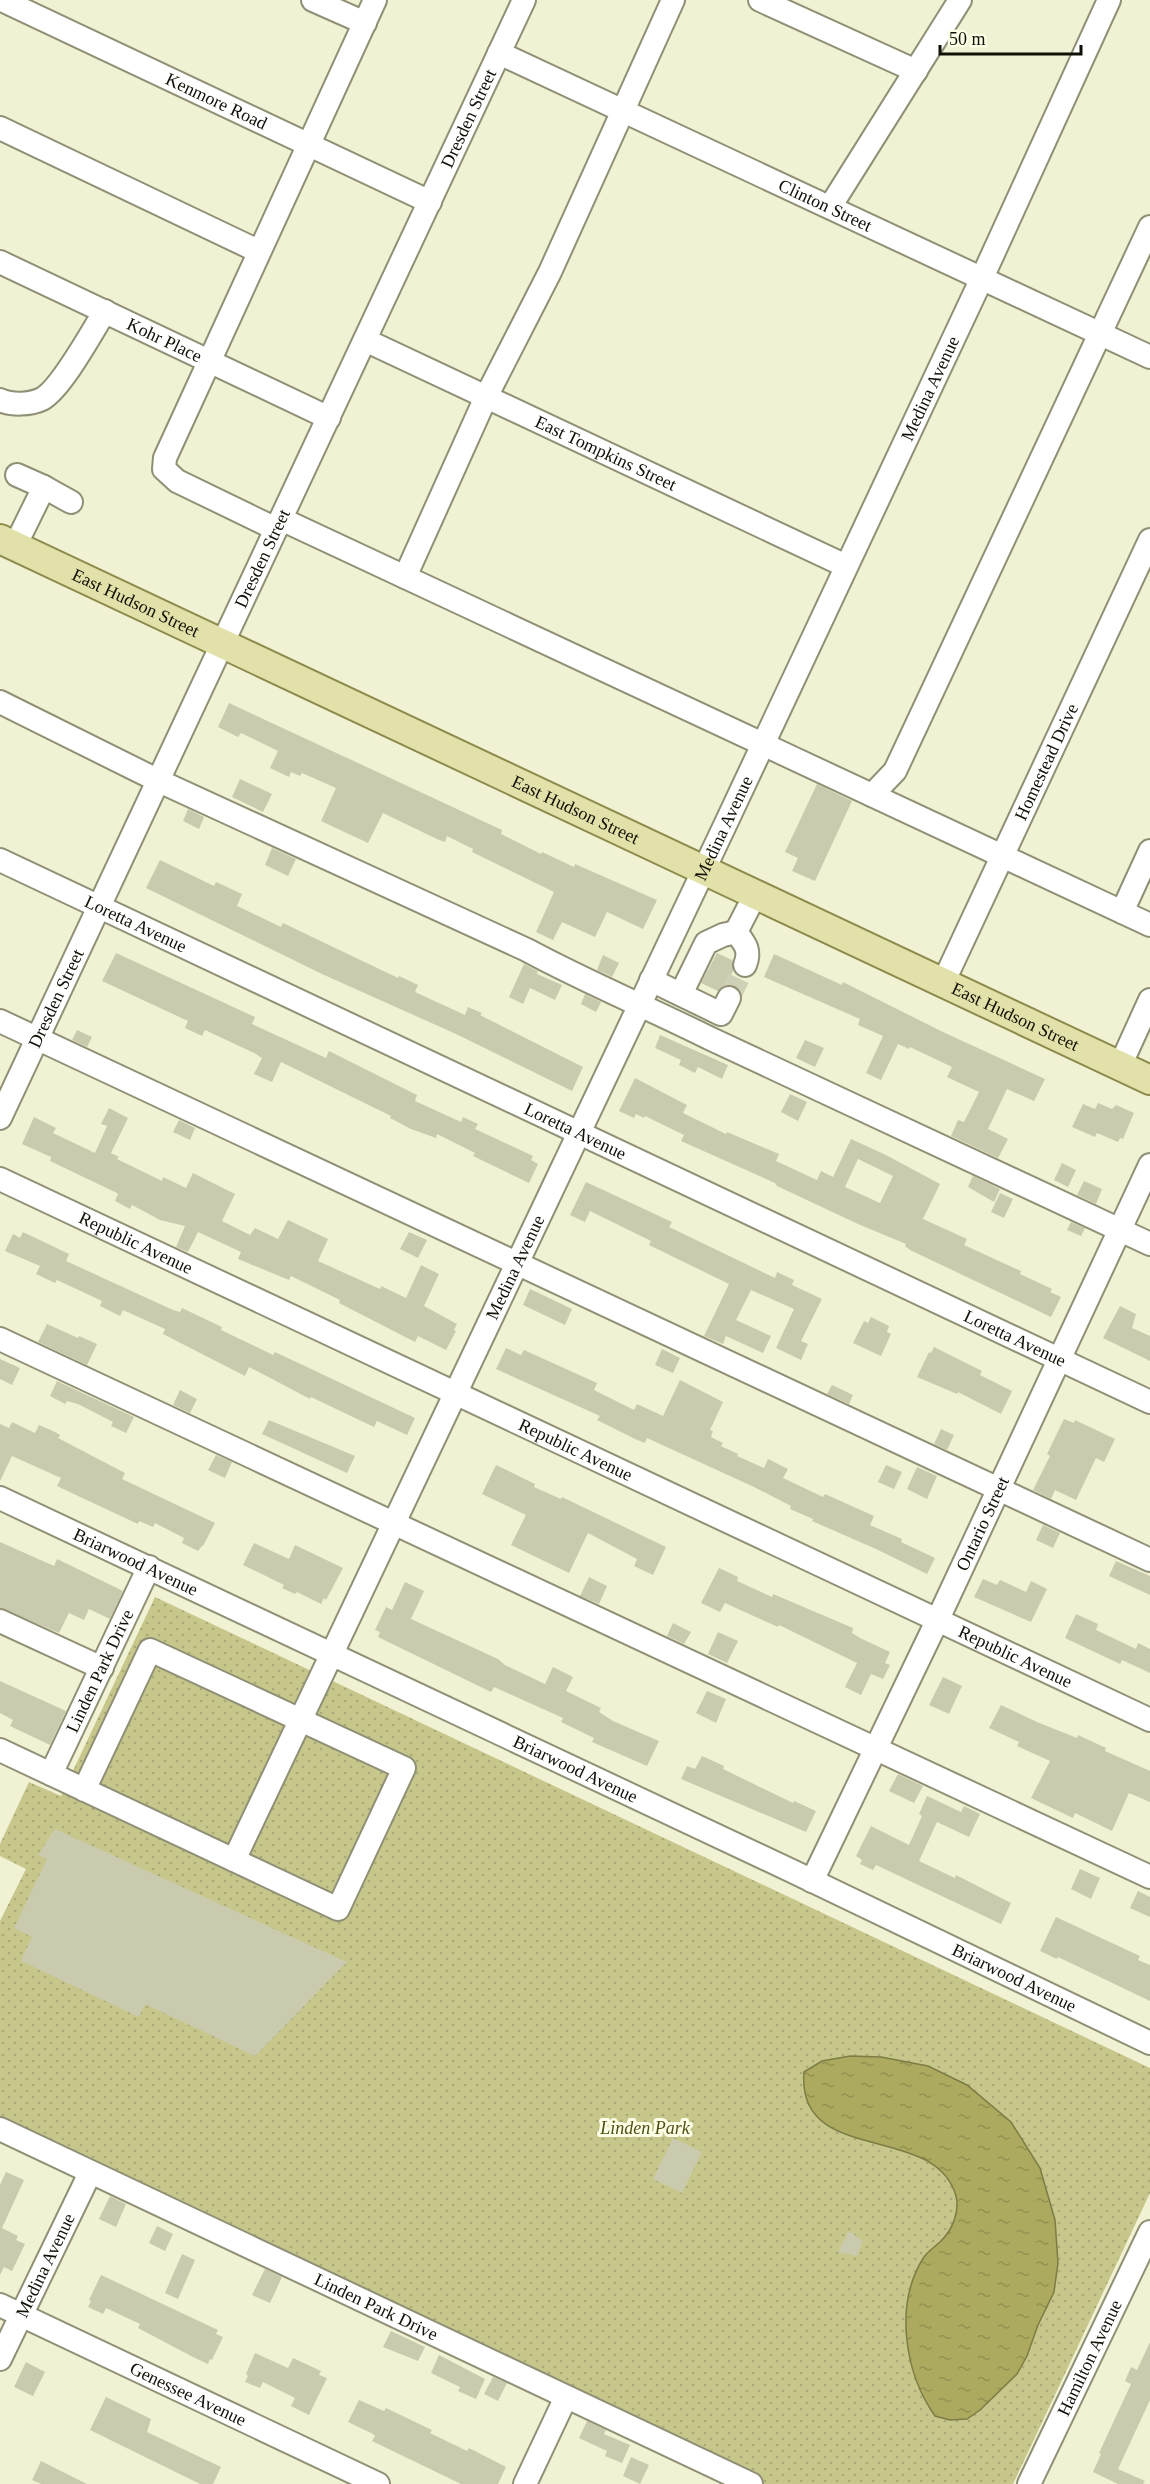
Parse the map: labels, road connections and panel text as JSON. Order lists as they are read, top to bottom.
{
  "streets": {
    "main road": ["East Hudson Street"],
    "street": [
      "Kenmore Road",
      "Dresden Street",
      "Clinton Street",
      "Kohr Place",
      "Medina Avenue",
      "East Tompkins Street",
      "Homestead Drive",
      "Loretta Avenue",
      "Republic Avenue",
      "Ontario Street",
      "Briarwood Avenue",
      "Linden Park Drive",
      "Hamilton Avenue",
      "Genessee Avenue"
    ]
  },
  "crossings": [
    ["Kenmore Road", "Dresden Street"],
    ["Dresden Street", "Clinton Street"],
    ["Dresden Street", "Kohr Place"],
    ["Dresden Street", "East Tompkins Street"],
    ["Dresden Street", "East Hudson Street"],
    ["Dresden Street", "Loretta Avenue"],
    ["Clinton Street", "Medina Avenue"],
    ["Medina Avenue", "East Tompkins Street"],
    ["Medina Avenue", "East Hudson Street"],
    ["Medina Avenue", "Loretta Avenue"],
    ["Medina Avenue", "Republic Avenue"],
    ["Medina Avenue", "Briarwood Avenue"],
    ["Medina Avenue", "Linden Park Drive"],
    ["Medina Avenue", "Genessee Avenue"],
    ["East Hudson Street", "Homestead Drive"],
    ["Loretta Avenue", "Ontario Street"],
    ["Republic Avenue", "Ontario Street"],
    ["Ontario Street", "Briarwood Avenue"],
    ["Briarwood Avenue", "Linden Park Drive"]
  ],
  "parks": ["Linden Park"],
  "scale_bar": "50 m"
}
